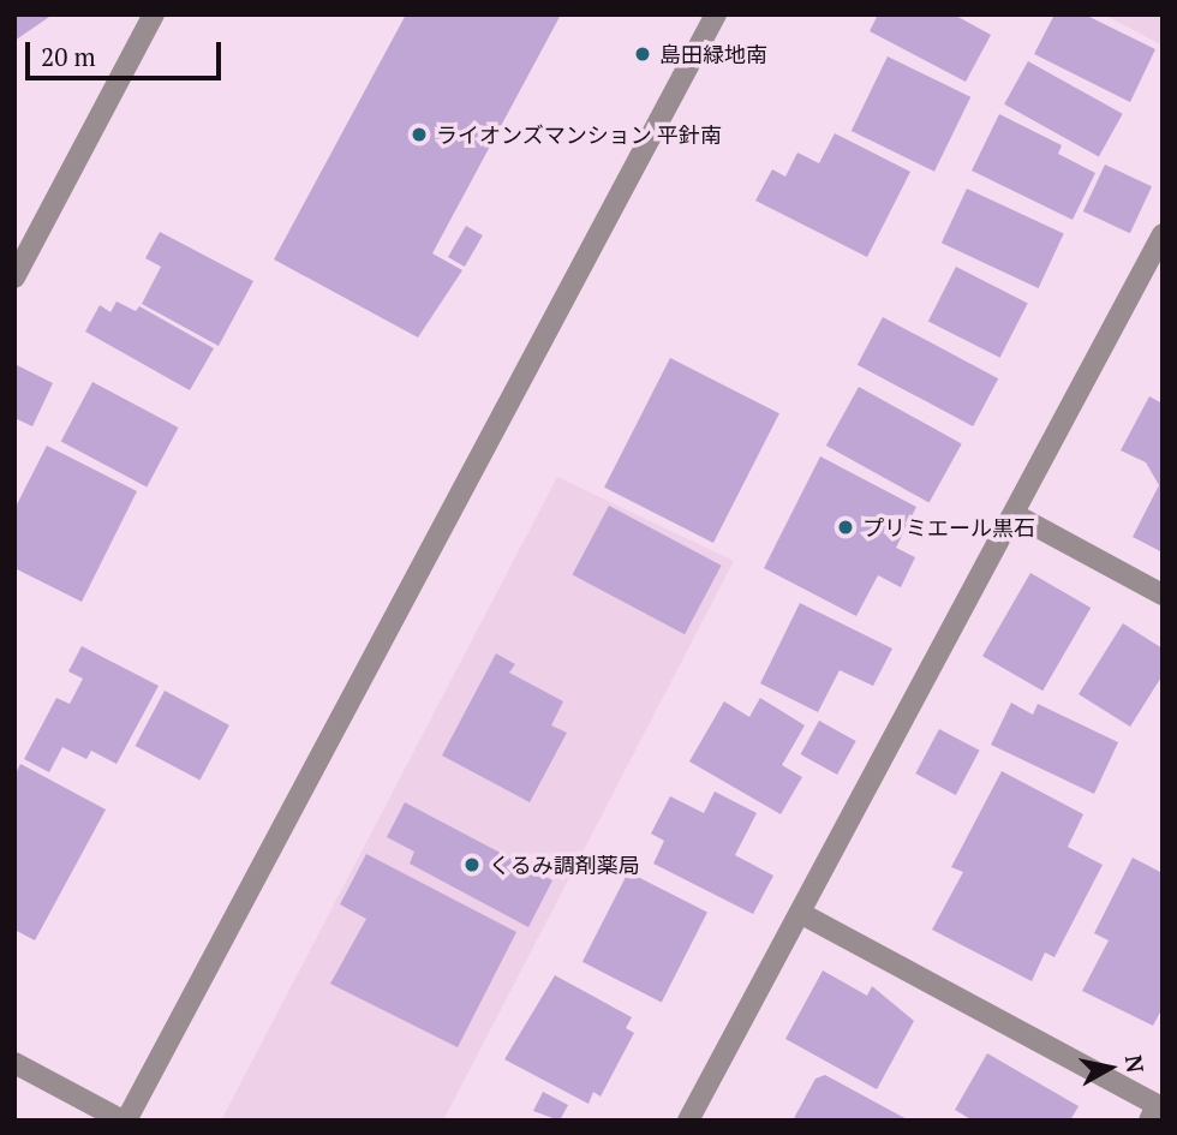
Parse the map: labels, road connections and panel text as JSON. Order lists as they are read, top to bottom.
{
  "places": [
    "島田緑地南",
    "ライオンズマンション 平針南",
    "プリミエール黒石",
    "くるみ調剤薬局"
  ],
  "scale_bar": "20 m",
  "north": "right"
}
